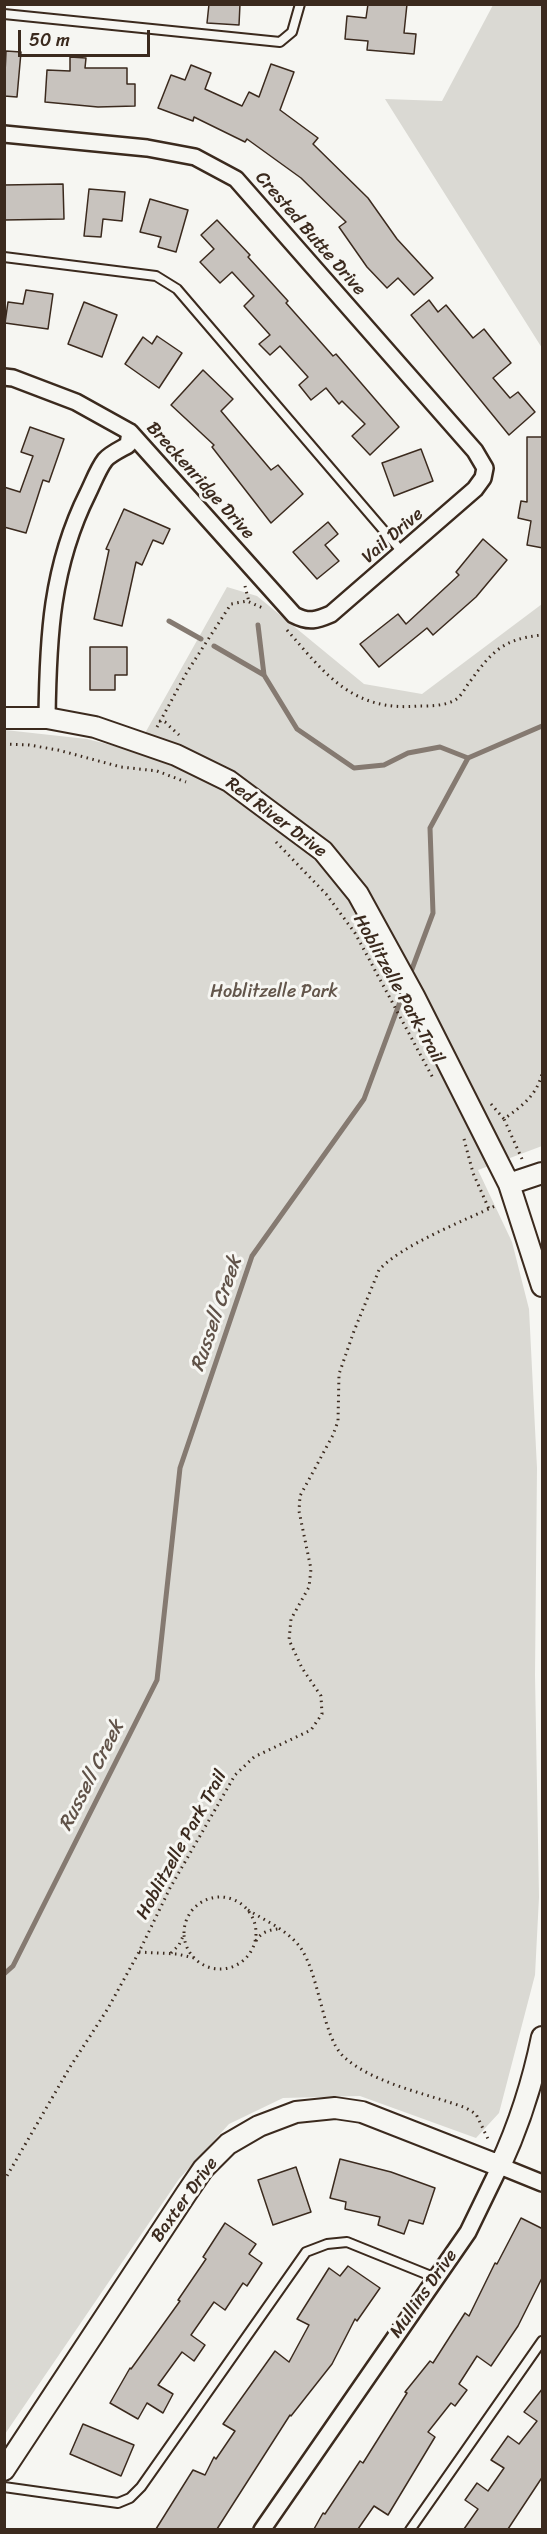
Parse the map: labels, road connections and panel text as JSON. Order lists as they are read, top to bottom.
{
  "streets": {
    "street": [
      "Crested Butte Drive",
      "Breckenridge Drive",
      "Vail Drive",
      "Red River Drive",
      "Baxter Drive",
      "Mullins Drive"
    ],
    "path": ["Hoblitzelle Park Trail"]
  },
  "crossings": [
    ["Crested Butte Drive", "Vail Drive"],
    ["Breckenridge Drive", "Vail Drive"],
    ["Baxter Drive", "Mullins Drive"]
  ],
  "water": ["Russell Creek"],
  "parks": ["Hoblitzelle Park"],
  "scale_bar": "50 m"
}
